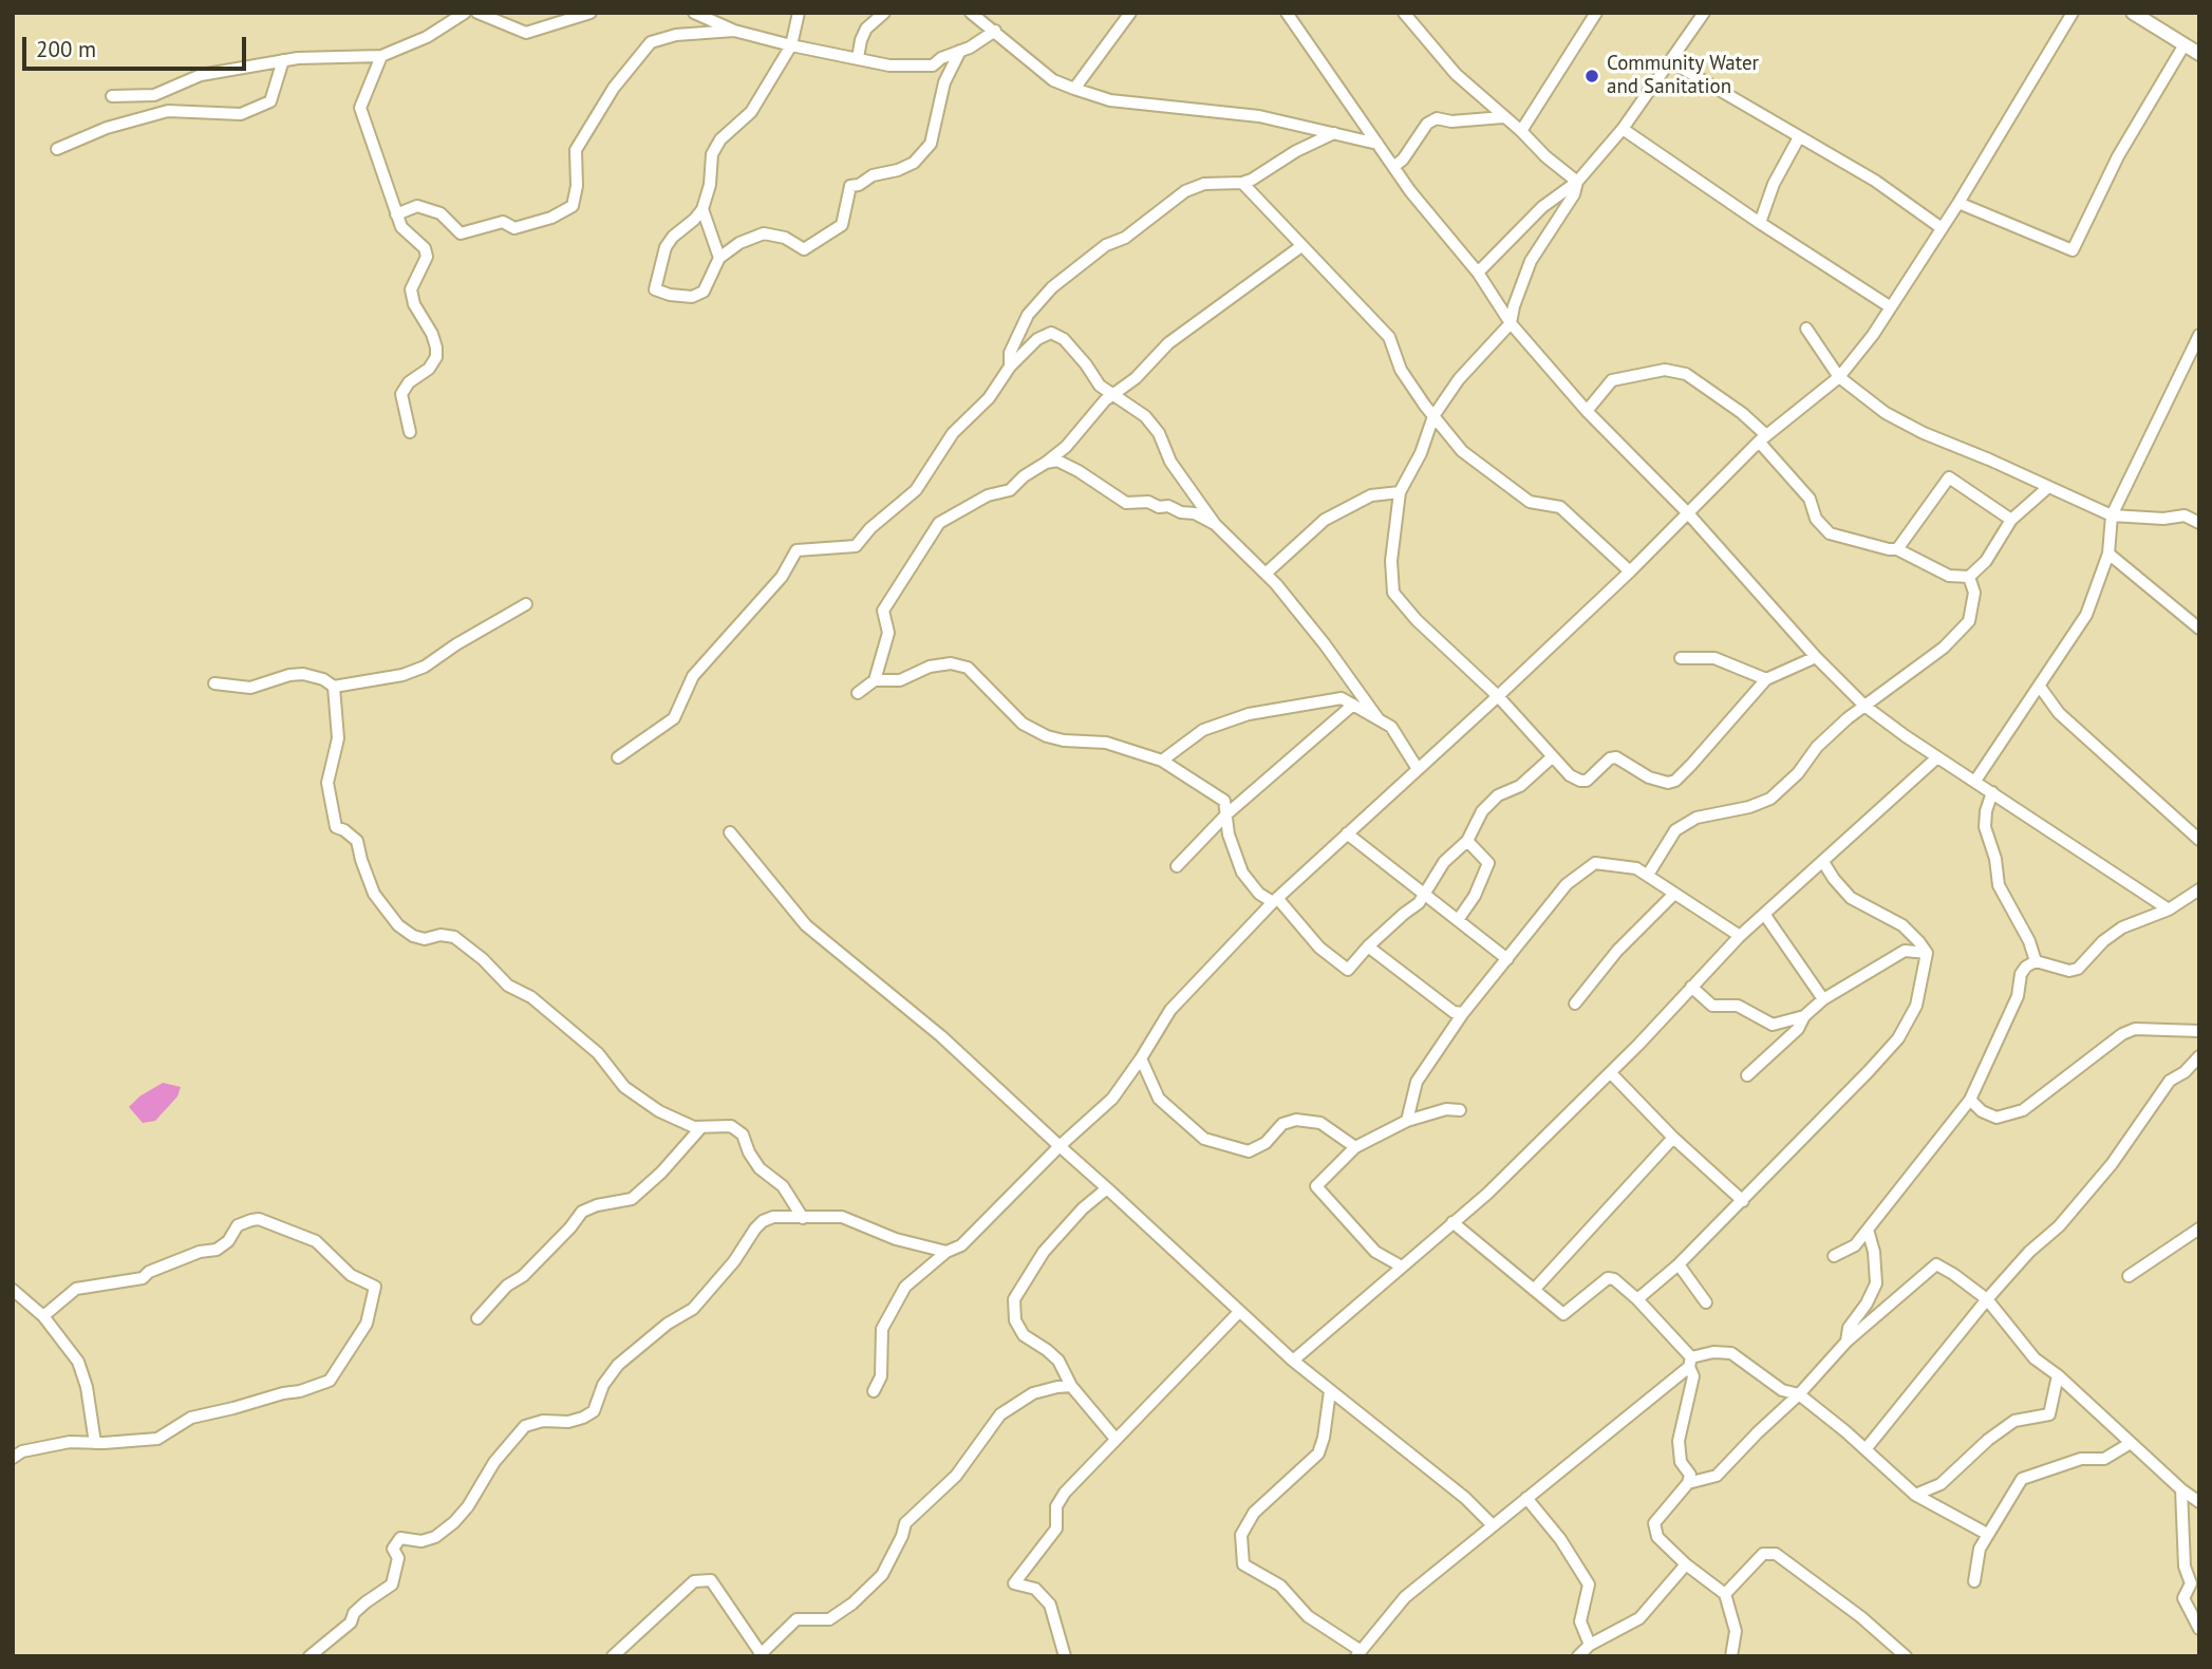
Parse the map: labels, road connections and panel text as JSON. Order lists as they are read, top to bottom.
{
  "places": ["Community Water and Sanitation"],
  "scale_bar": "200 m"
}
